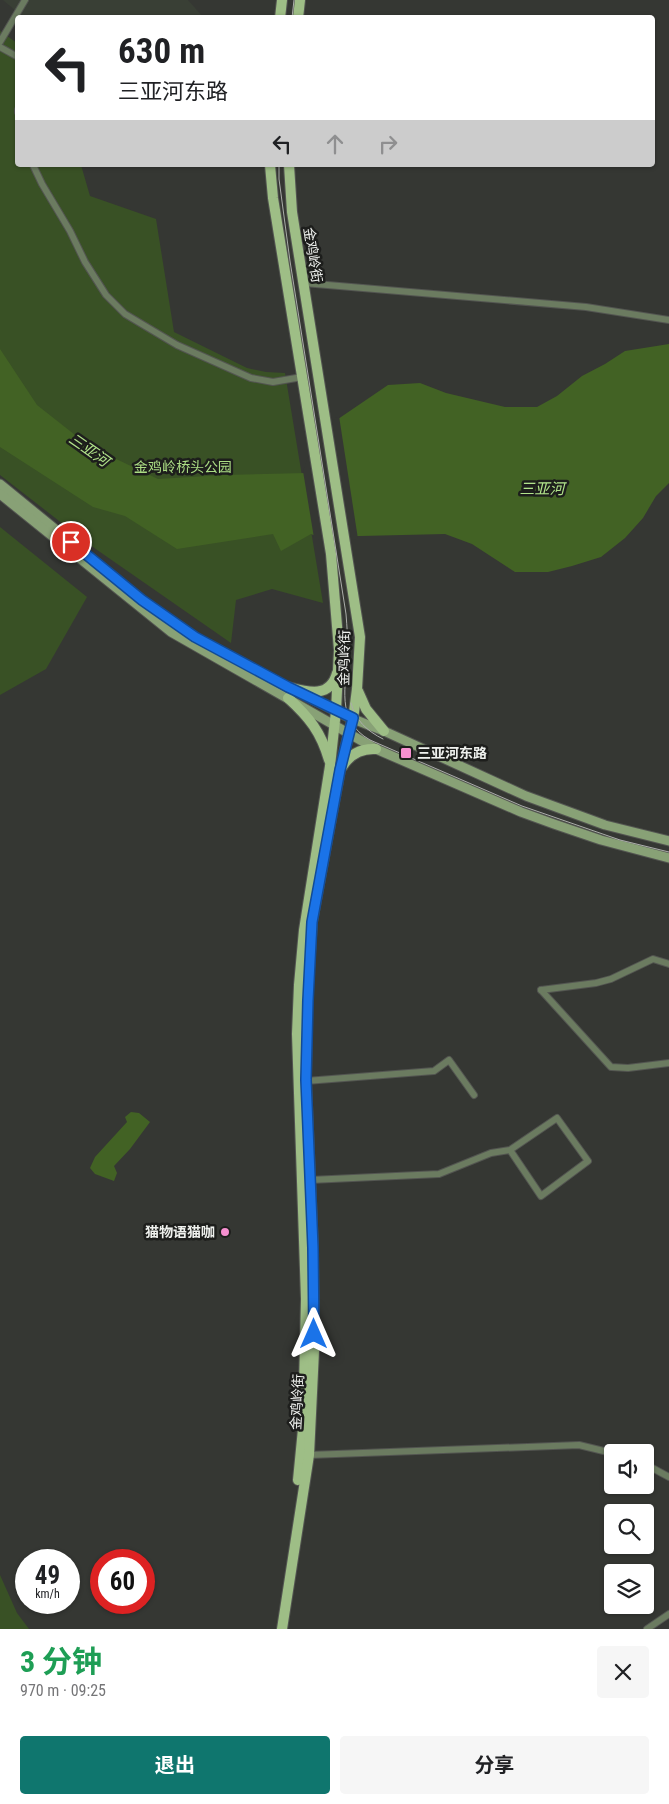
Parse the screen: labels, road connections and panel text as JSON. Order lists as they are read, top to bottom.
{
  "streets": {
    "main road": ["金鸡岭街"]
  },
  "water": ["三亚河"],
  "parks": ["金鸡岭桥头公园"],
  "places": {
    "transit": ["三亚河东路"],
    "other": ["猫物语猫咖"]
  },
  "page": {
    "turn": ["630 m", "三亚河东路"],
    "speed": "49 km/h",
    "limit": "60",
    "heading": ["3 分钟", "970 m · 09:25"],
    "buttons": ["退出", "分享"]
  }
}
